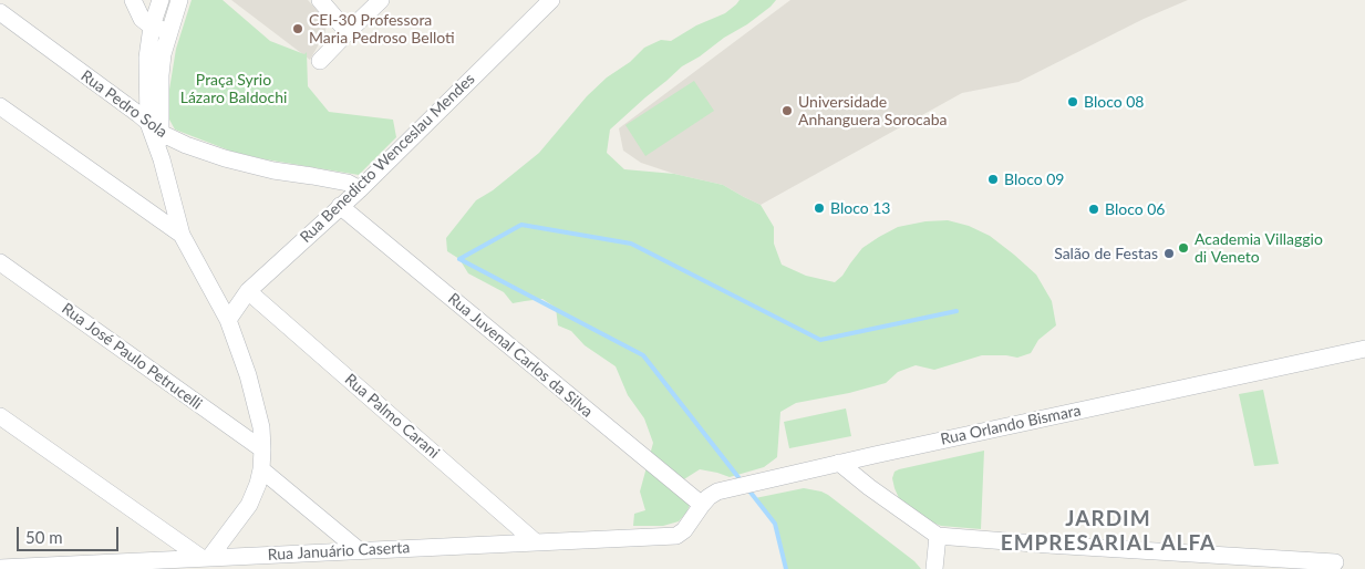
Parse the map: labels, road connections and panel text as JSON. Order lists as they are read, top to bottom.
{
  "streets": {
    "street": [
      "Rua Pedro Sola",
      "Rua Benedicto Wenceslau Mendes",
      "Rua Juvenal Carlos da Silva",
      "Rua José Paulo Petrucelli",
      "Rua Palmo Carani",
      "Rua Orlando Bismara",
      "Rua Januário Caserta"
    ]
  },
  "crossings": [
    ["Rua Pedro Sola", "Rua Benedicto Wenceslau Mendes"],
    ["Rua Benedicto Wenceslau Mendes", "Rua Juvenal Carlos da Silva"],
    ["Rua Benedicto Wenceslau Mendes", "Rua Palmo Carani"],
    ["Rua Juvenal Carlos da Silva", "Rua Orlando Bismara"],
    ["Rua Palmo Carani", "Rua Januário Caserta"],
    ["Rua Orlando Bismara", "Rua Januário Caserta"]
  ],
  "districts": ["JARDIM EMPRESARIAL ALFA"],
  "parks": ["Praça Syrio Lázaro Baldochi"],
  "places": [
    "CEI-30 Professora Maria Pedroso Belloti",
    "Bloco 08",
    "Universidade Anhanguera Sorocaba",
    "Bloco 09",
    "Bloco 13",
    "Bloco 06",
    "Academia Villaggio di Veneto",
    "Salão de Festas"
  ],
  "scale_bar": "50 m"
}
